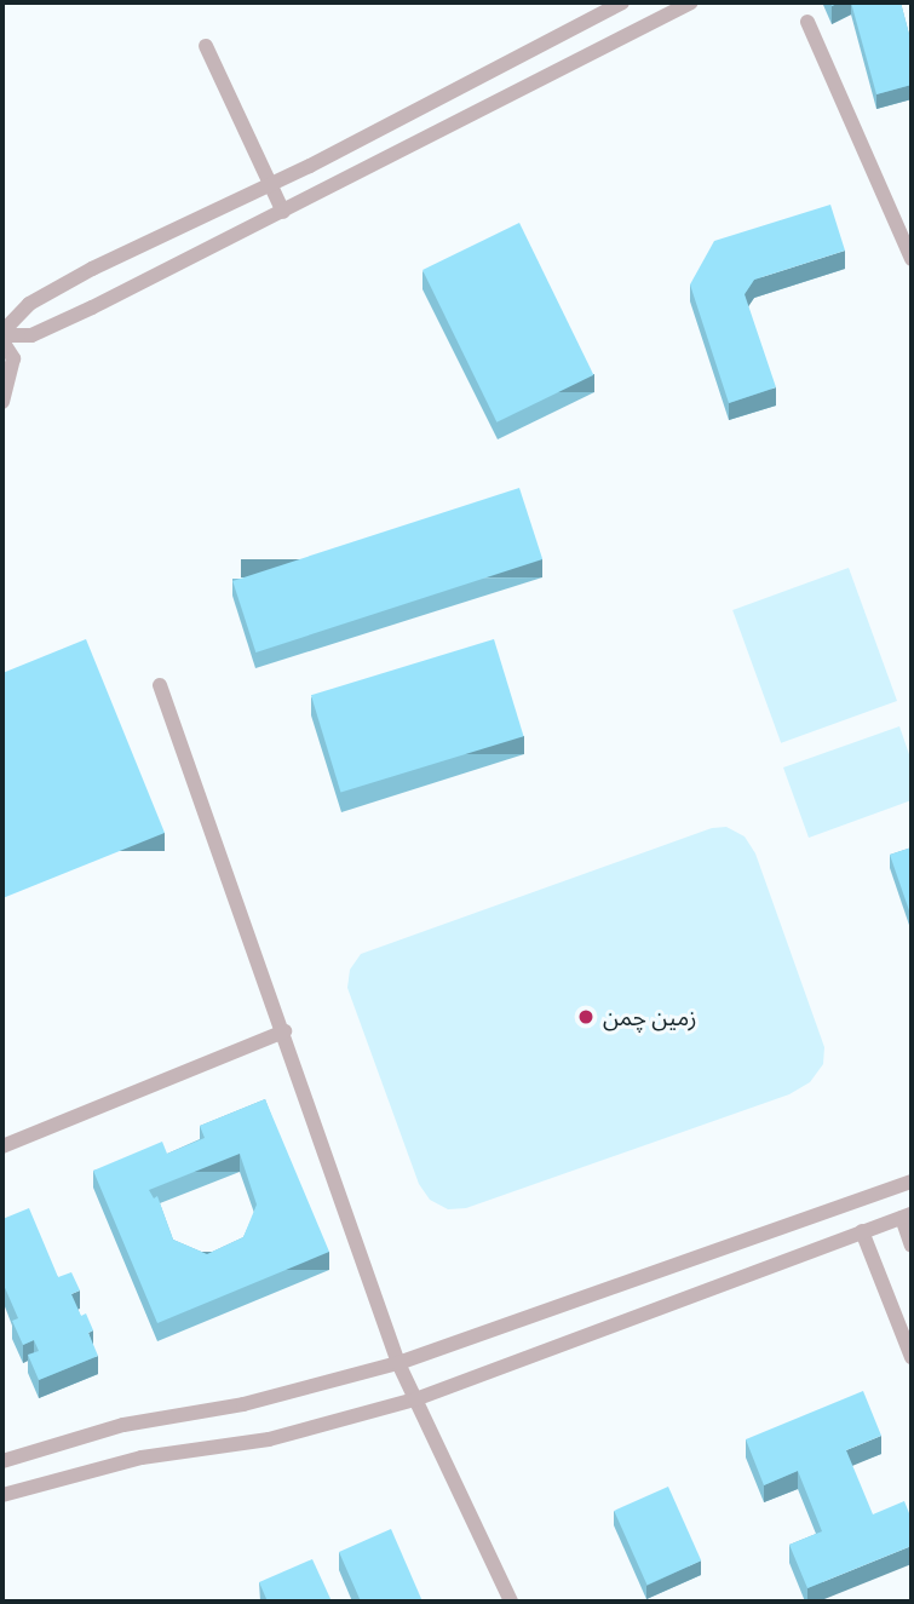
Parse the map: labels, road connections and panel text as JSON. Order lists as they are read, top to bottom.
{
  "places": ["زمین چمن"]
}
